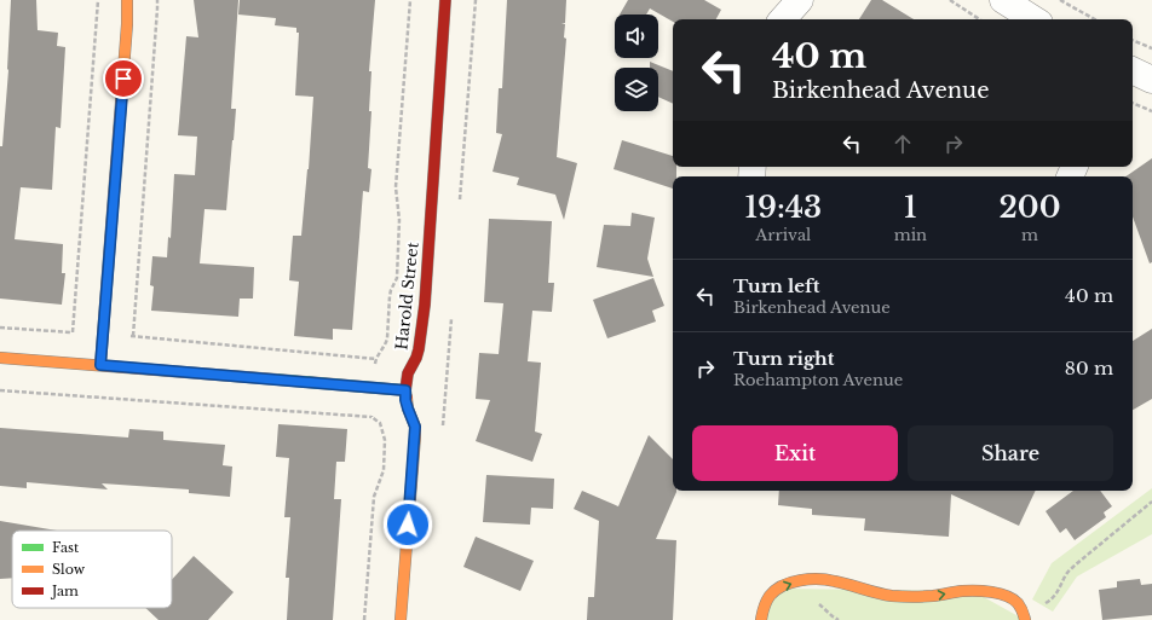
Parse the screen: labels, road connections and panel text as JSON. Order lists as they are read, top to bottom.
{
  "streets": {
    "street": ["Harold Street"]
  },
  "legend": ["Fast", "Slow", "Jam"],
  "page": {
    "turn": ["40 m", "Birkenhead Avenue"],
    "eta": [
      "19:43",
      "Arrival",
      "1",
      "min",
      "200",
      "m"
    ],
    "list": [
      {
        "name": "Turn left",
        "note": "Birkenhead Avenue",
        "value": "40 m"
      },
      {
        "name": "Turn right",
        "note": "Roehampton Avenue",
        "value": "80 m"
      }
    ],
    "buttons": ["Exit", "Share"]
  }
}
